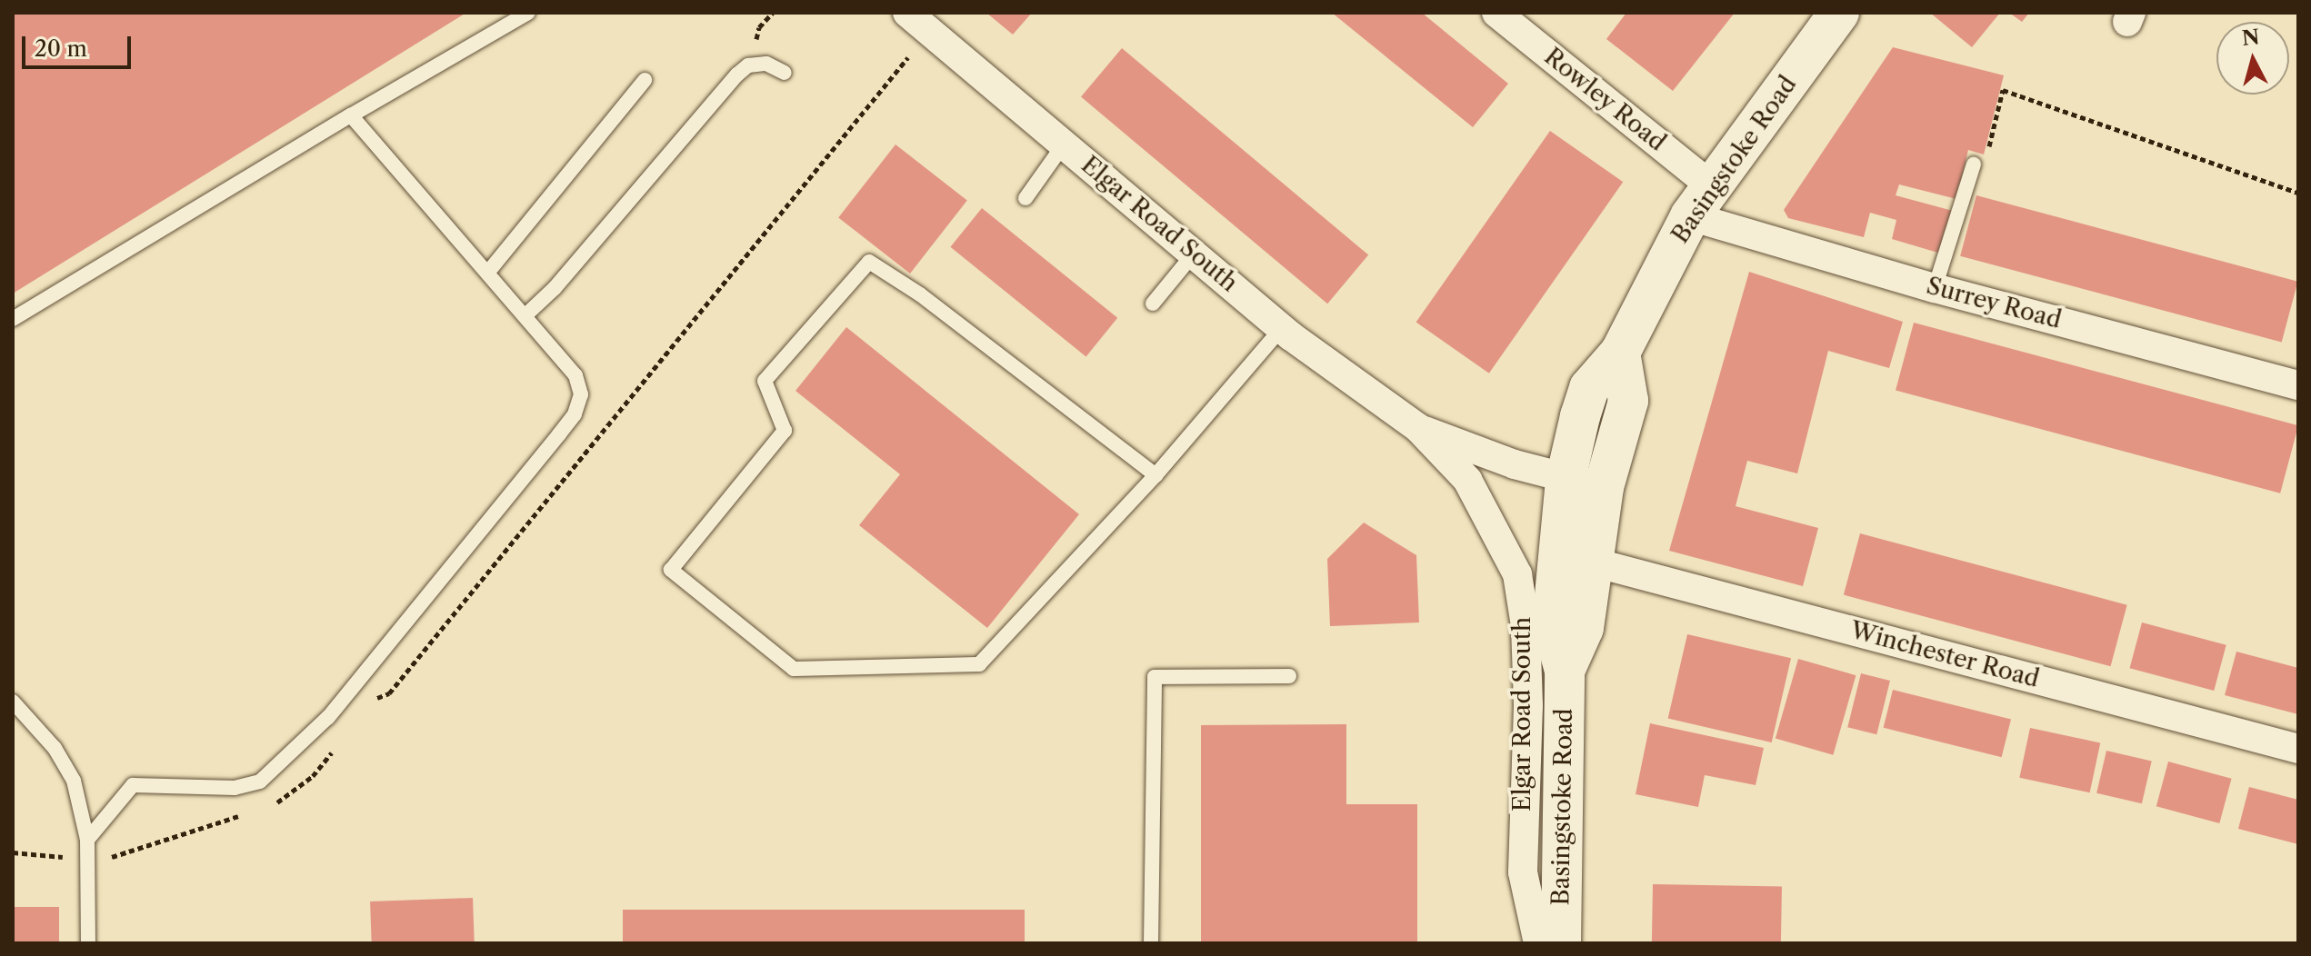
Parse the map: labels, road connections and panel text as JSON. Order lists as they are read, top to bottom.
{
  "streets": {
    "main road": ["Basingstoke Road"],
    "street": [
      "Rowley Road",
      "Elgar Road South",
      "Surrey Road",
      "Winchester Road"
    ]
  },
  "crossings": [
    ["Rowley Road", "Basingstoke Road"],
    ["Rowley Road", "Surrey Road"],
    ["Basingstoke Road", "Elgar Road South"],
    ["Basingstoke Road", "Surrey Road"],
    ["Basingstoke Road", "Winchester Road"]
  ],
  "scale_bar": "20 m",
  "north": "top"
}
